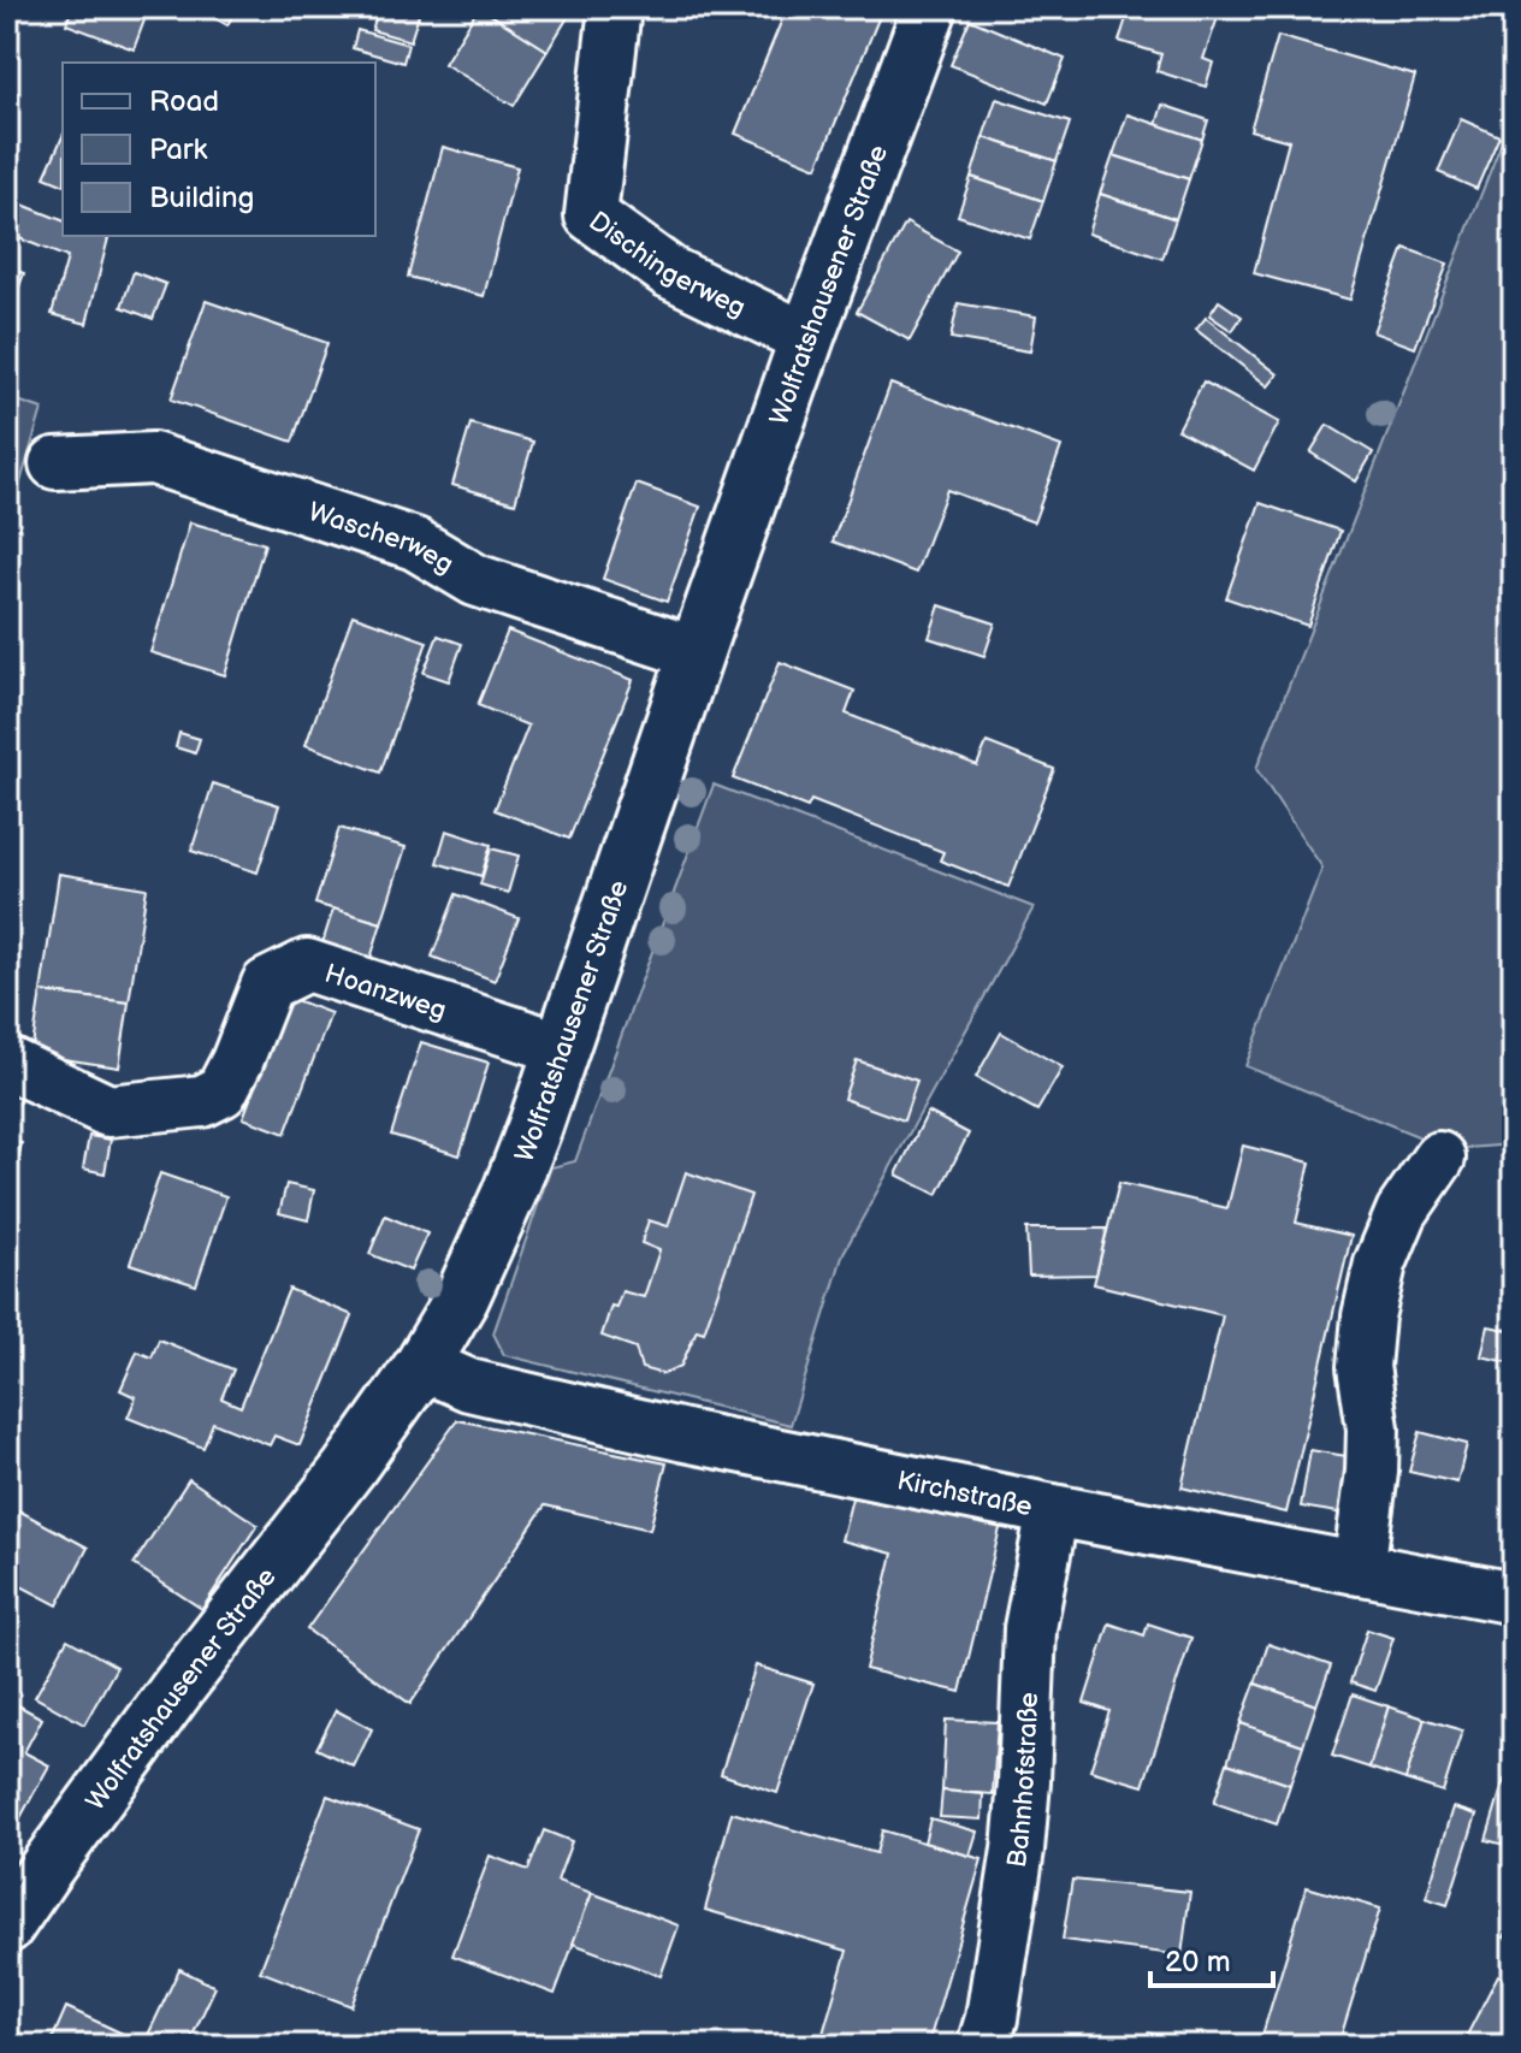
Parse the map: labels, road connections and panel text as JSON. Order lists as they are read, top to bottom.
{
  "streets": {
    "main road": ["Wolfratshausener Straße"],
    "street": [
      "Dischingerweg",
      "Wascherweg",
      "Hoanzweg",
      "Kirchstraße",
      "Bahnhofstraße"
    ]
  },
  "crossings": [
    ["Dischingerweg", "Wolfratshausener Straße"],
    ["Wolfratshausener Straße", "Wascherweg"],
    ["Wolfratshausener Straße", "Hoanzweg"],
    ["Wolfratshausener Straße", "Kirchstraße"],
    ["Kirchstraße", "Bahnhofstraße"]
  ],
  "legend": ["Road", "Park", "Building"],
  "scale_bar": "20 m"
}
